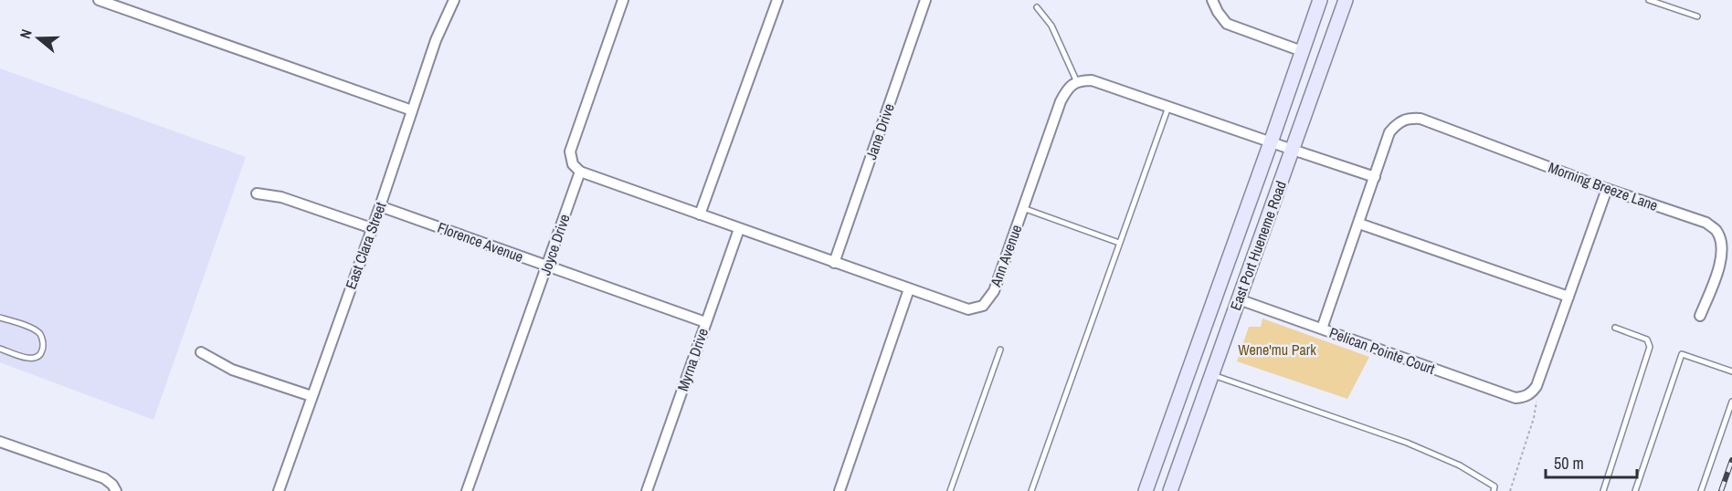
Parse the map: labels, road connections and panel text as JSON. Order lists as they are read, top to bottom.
{
  "streets": {
    "main road": ["East Port Hueneme Road"],
    "street": [
      "Jane Drive",
      "Morning Breeze Lane",
      "Florence Avenue",
      "Joyce Drive",
      "East Clara Street",
      "Ann Avenue",
      "Pelican Pointe Court",
      "Myrna Drive"
    ]
  },
  "crossings": [
    ["Jane Drive", "Ann Avenue"],
    ["Florence Avenue", "Joyce Drive"],
    ["Florence Avenue", "East Clara Street"],
    ["Florence Avenue", "Myrna Drive"],
    ["Joyce Drive", "Ann Avenue"],
    ["East Port Hueneme Road", "Pelican Pointe Court"],
    ["Ann Avenue", "Myrna Drive"]
  ],
  "parks": ["Wene'mu Park"],
  "scale_bar": "50 m",
  "north": "left"
}
